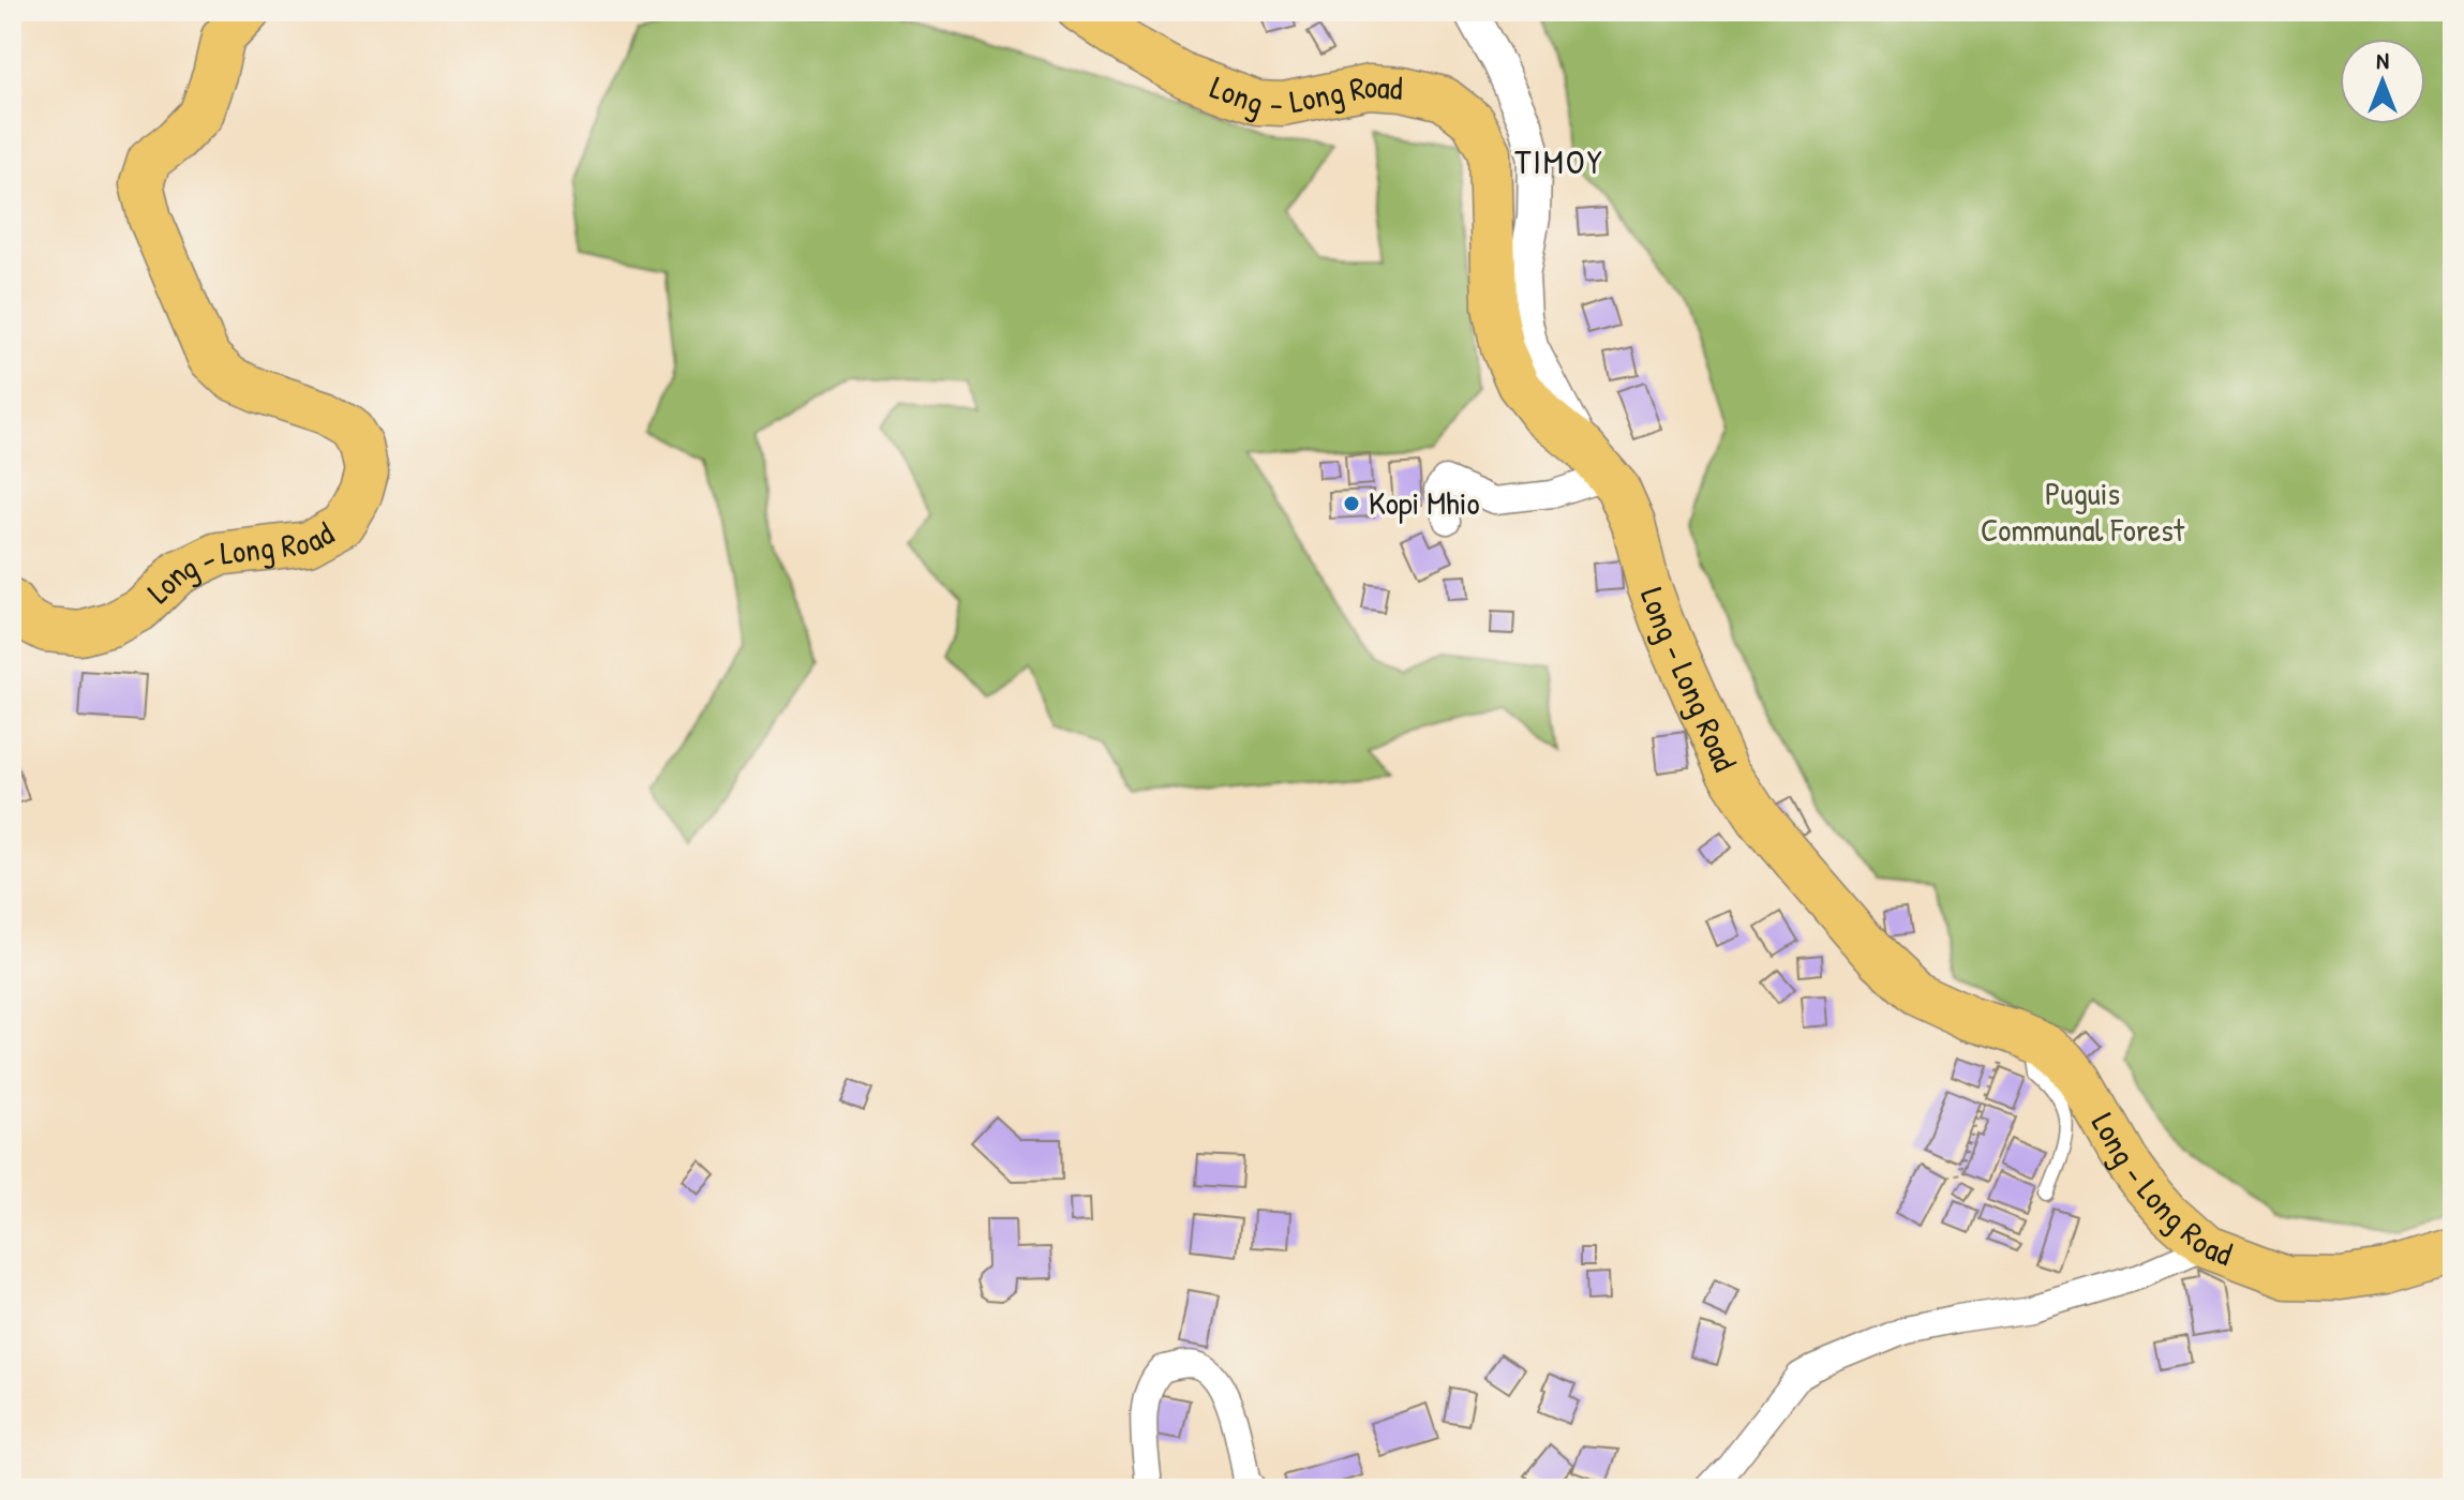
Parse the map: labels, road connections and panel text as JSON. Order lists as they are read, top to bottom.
{
  "streets": {
    "main road": ["Long - Long Road"]
  },
  "districts": ["TIMOY"],
  "parks": ["Puguis Communal Forest"],
  "places": ["Kopi Mhio"],
  "north": "top"
}
